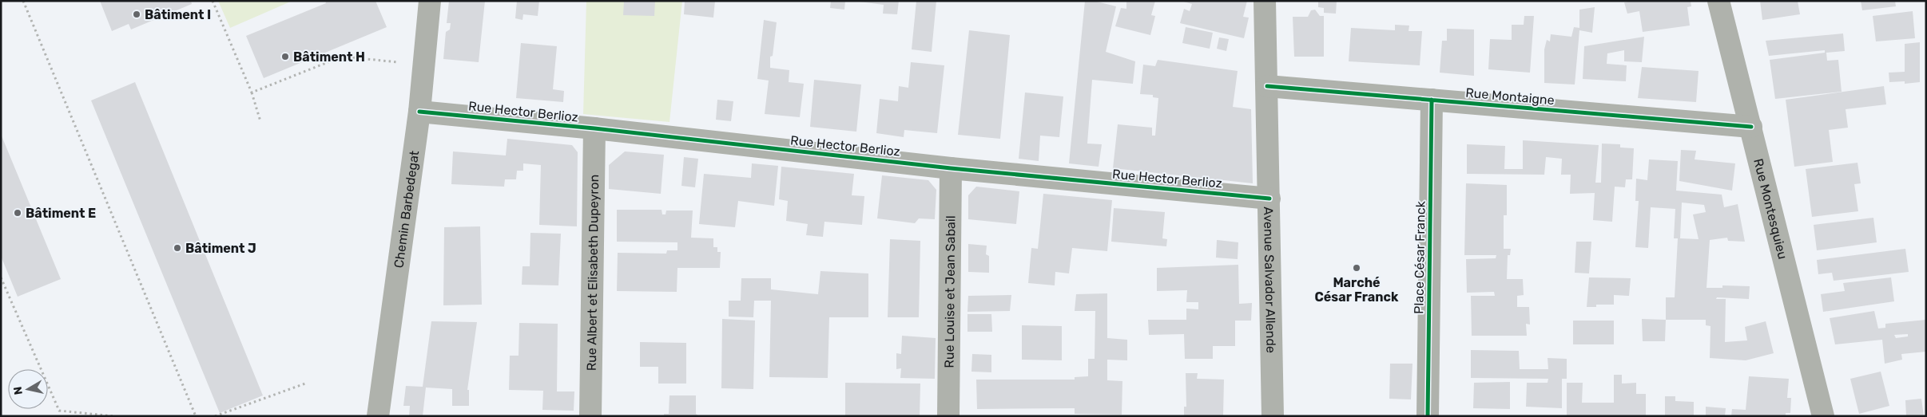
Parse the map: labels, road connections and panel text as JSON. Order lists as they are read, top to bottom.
{
  "streets": {
    "street": [
      "Rue Montaigne",
      "Rue Hector Berlioz",
      "Rue Montesquieu",
      "Chemin Barbedegat",
      "Place César Franck",
      "Rue Albert et Elisabeth Dupeyron",
      "Avenue Salvador Allende",
      "Rue Louise et Jean Sabail"
    ]
  },
  "crossings": [
    ["Rue Montaigne", "Rue Montesquieu"],
    ["Rue Montaigne", "Place César Franck"],
    ["Rue Montaigne", "Avenue Salvador Allende"],
    ["Rue Hector Berlioz", "Chemin Barbedegat"],
    ["Rue Hector Berlioz", "Rue Albert et Elisabeth Dupeyron"],
    ["Rue Hector Berlioz", "Avenue Salvador Allende"],
    ["Rue Hector Berlioz", "Rue Louise et Jean Sabail"]
  ],
  "places": [
    "Bâtiment I",
    "Bâtiment H",
    "Bâtiment E",
    "Bâtiment J",
    "Marché César Franck"
  ],
  "north": "left"
}
